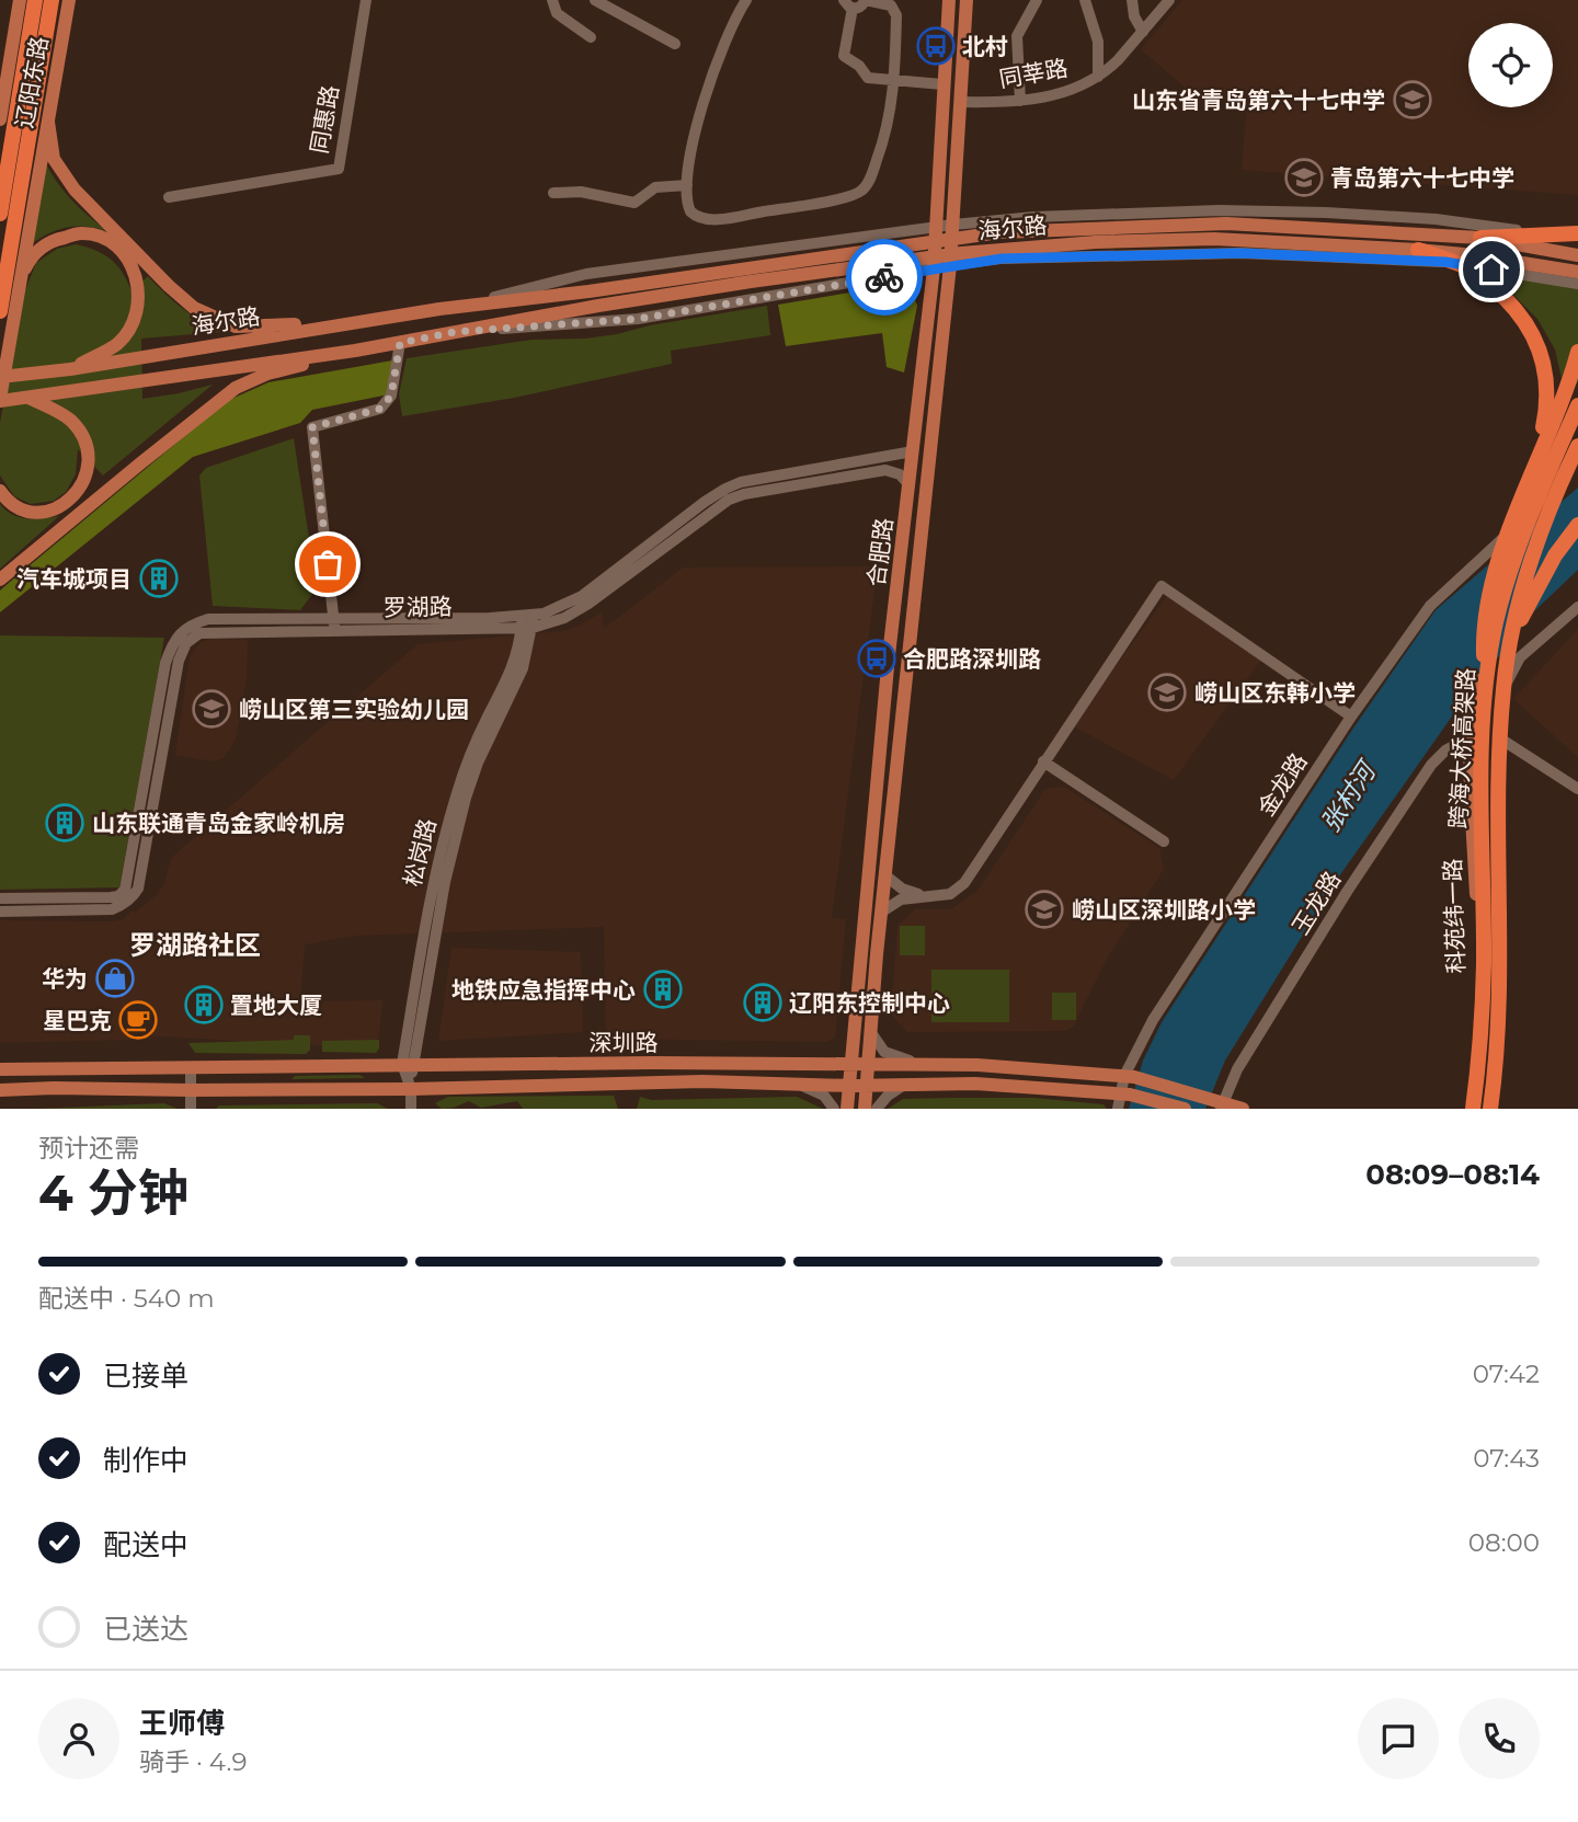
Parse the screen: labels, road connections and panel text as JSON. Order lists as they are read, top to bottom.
{
  "streets": {
    "highway": ["辽阳东路", "跨海大桥高架路"],
    "main road": [
      "海尔路",
      "合肥路",
      "科苑纬一路",
      "深圳路"
    ],
    "street": [
      "同莘路",
      "同惠路",
      "金龙路",
      "松岗路",
      "玉龙路"
    ]
  },
  "crossings": [
    ["同莘路", "合肥路"],
    ["辽阳东路", "海尔路"],
    ["海尔路", "合肥路"],
    ["合肥路", "深圳路"],
    ["跨海大桥高架路", "科苑纬一路"],
    ["金龙路", "科苑纬一路"],
    ["金龙路", "深圳路"],
    ["松岗路", "深圳路"],
    ["玉龙路", "科苑纬一路"],
    ["玉龙路", "深圳路"]
  ],
  "districts": ["罗湖路社区"],
  "water": ["张村河"],
  "places": {
    "bus stop": ["北村", "合肥路深圳路"],
    "school or university": [
      "山东省青岛第六十七中学",
      "青岛第六十七中学",
      "崂山区东韩小学",
      "崂山区第三实验幼儿园",
      "崂山区深圳路小学"
    ],
    "building": [
      "汽车城项目",
      "山东联通青岛金家岭机房",
      "地铁应急指挥中心",
      "辽阳东控制中心",
      "置地大厦"
    ],
    "shop": ["华为"],
    "cafe": ["星巴克"]
  },
  "page": {
    "heading": ["4 分钟", "预计还需", "08:09–08:14"],
    "panel": ["王师傅", "骑手 · 4.9"],
    "bar": "配送中 · 540 m",
    "list": [
      ["已接单", "07:42"],
      ["制作中", "07:43"],
      ["配送中", "08:00"],
      "已送达"
    ]
  }
}
